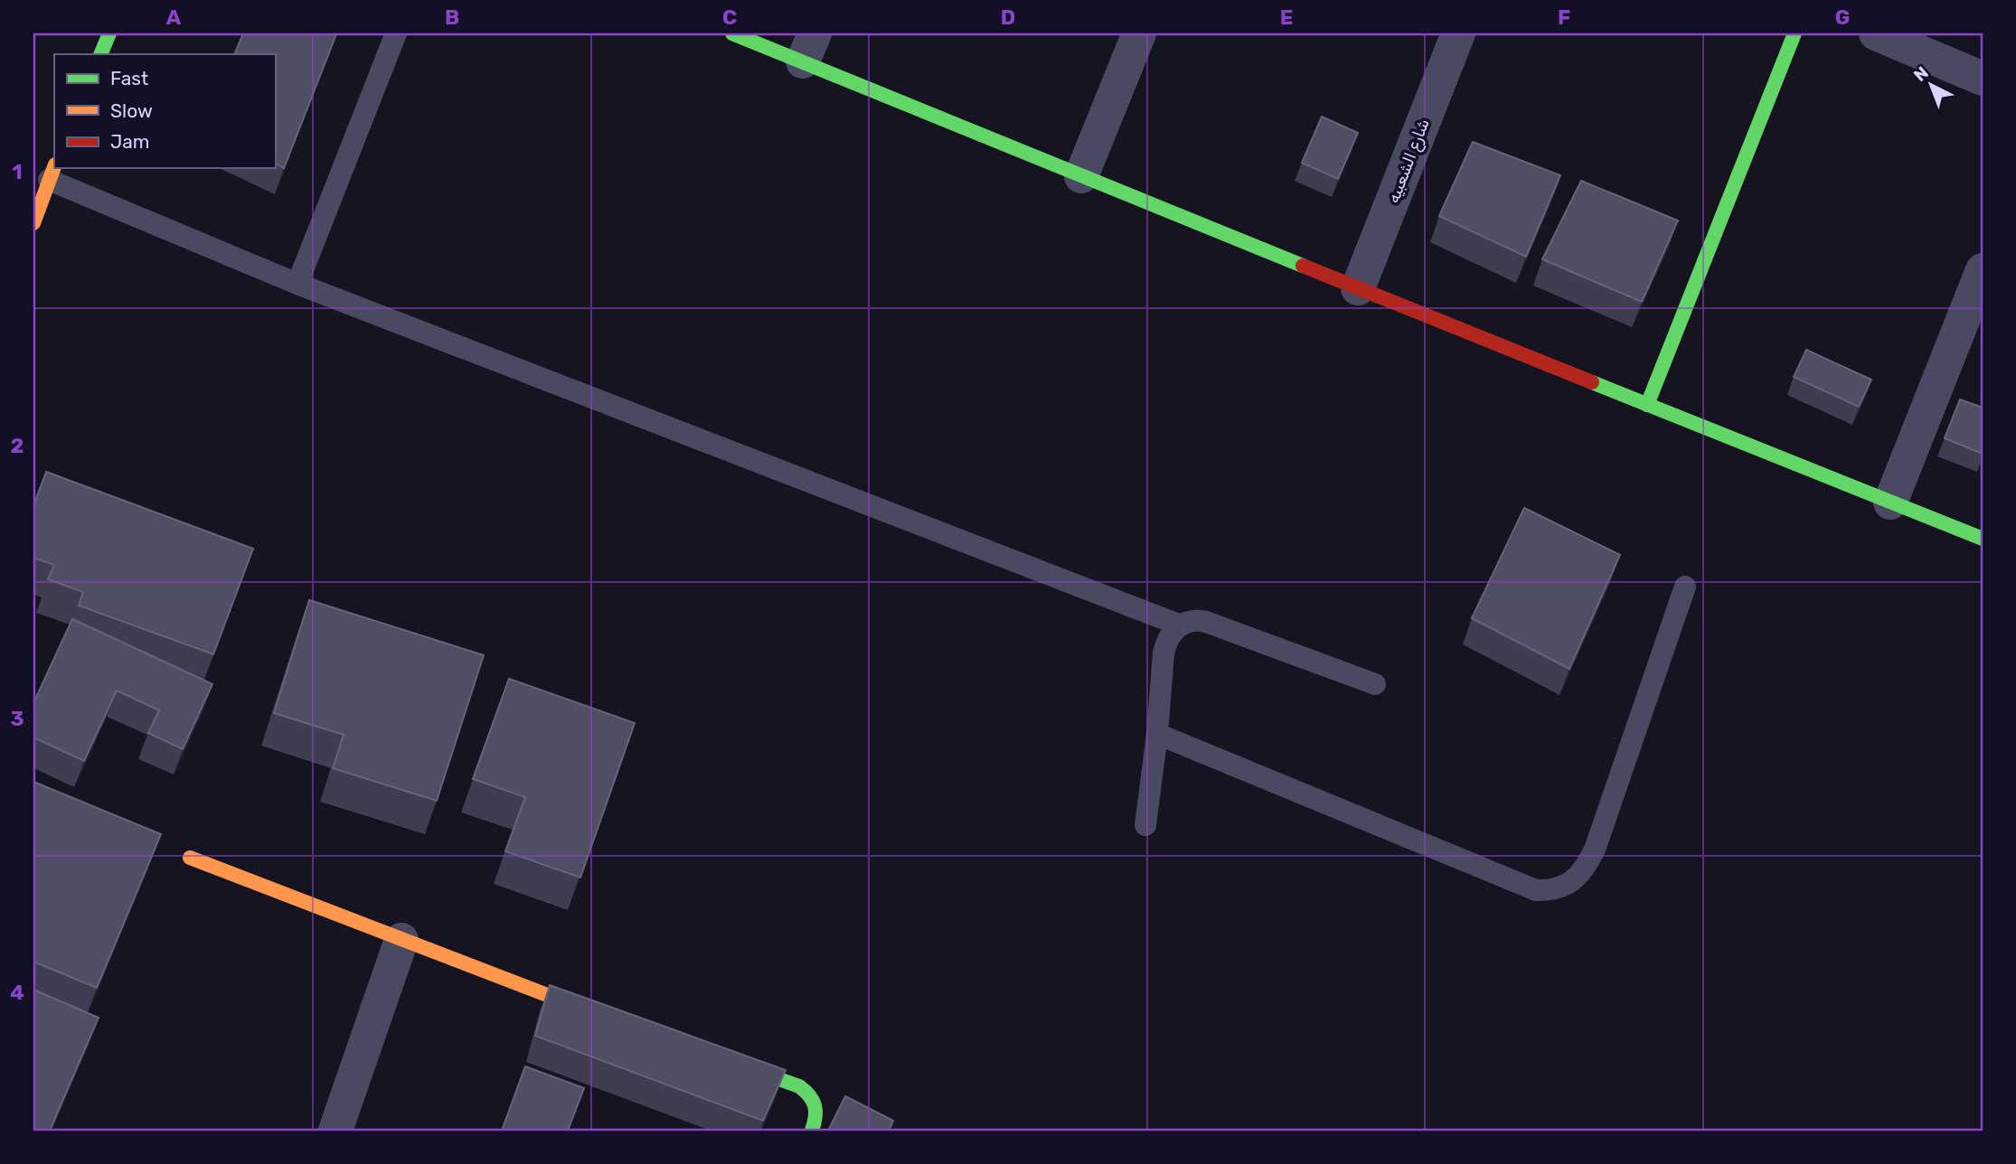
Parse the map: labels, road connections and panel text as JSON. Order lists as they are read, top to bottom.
{
  "streets": {
    "street": ["شارع الشعبيه"]
  },
  "legend": ["Fast", "Slow", "Jam"],
  "north": "top left",
  "grid": {
    "columns": [
      "A",
      "B",
      "C",
      "D",
      "E",
      "F",
      "G"
    ],
    "rows": [
      "1",
      "2",
      "3",
      "4"
    ]
  }
}
